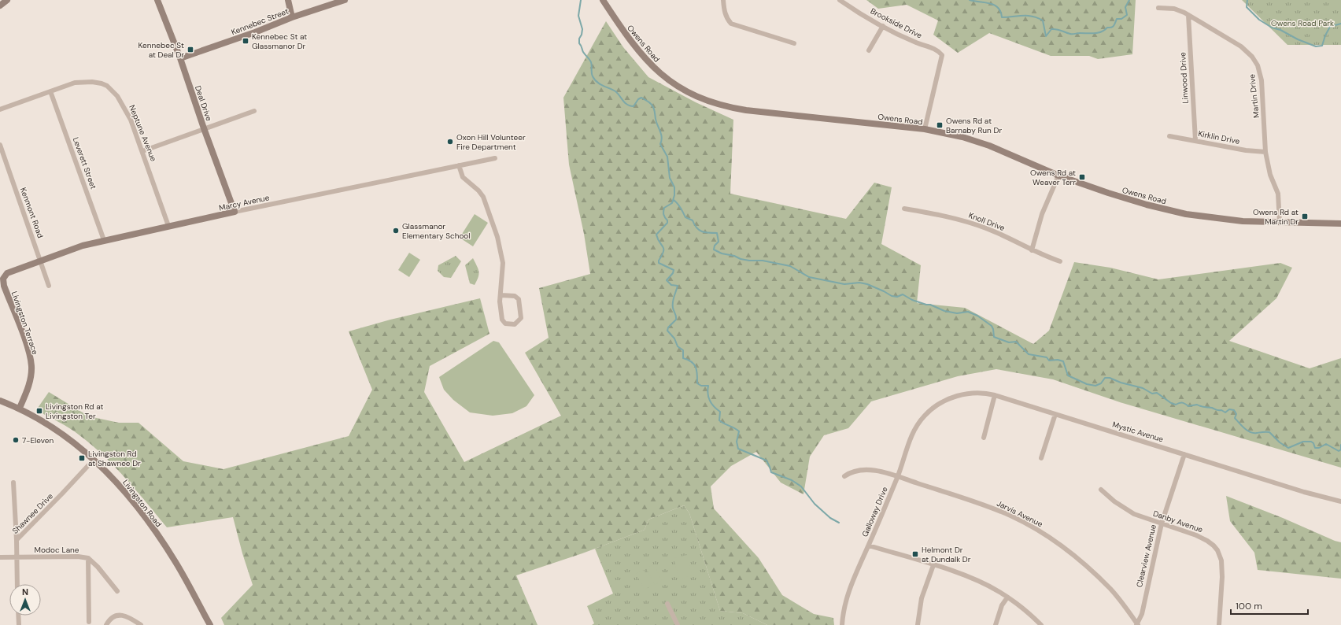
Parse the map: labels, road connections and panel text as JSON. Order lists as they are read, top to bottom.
{
  "streets": {
    "street": [
      "Kennebec Street",
      "Brookside Drive",
      "Owens Road",
      "Linwood Drive",
      "Martin Drive",
      "Deal Drive",
      "Neptune Avenue",
      "Kirklin Drive",
      "Leverett Street",
      "Marcy Avenue",
      "Kenmont Road",
      "Knoll Drive",
      "Livingston Terrace",
      "Mystic Avenue",
      "Livingston Road",
      "Galloway Drive",
      "Shawnee Drive",
      "Jarvis Avenue",
      "Danby Avenue",
      "Modoc Lane",
      "Clearview Avenue"
    ]
  },
  "crossings": [
    ["Kennebec Street", "Deal Drive"],
    ["Brookside Drive", "Owens Road"],
    ["Owens Road", "Martin Drive"],
    ["Linwood Drive", "Martin Drive"],
    ["Linwood Drive", "Kirklin Drive"],
    ["Martin Drive", "Kirklin Drive"],
    ["Deal Drive", "Marcy Avenue"],
    ["Neptune Avenue", "Leverett Street"],
    ["Neptune Avenue", "Marcy Avenue"],
    ["Leverett Street", "Marcy Avenue"],
    ["Marcy Avenue", "Kenmont Road"],
    ["Marcy Avenue", "Livingston Terrace"],
    ["Livingston Terrace", "Livingston Road"],
    ["Mystic Avenue", "Galloway Drive"],
    ["Mystic Avenue", "Clearview Avenue"],
    ["Livingston Road", "Shawnee Drive"],
    ["Galloway Drive", "Jarvis Avenue"],
    ["Shawnee Drive", "Modoc Lane"],
    ["Jarvis Avenue", "Clearview Avenue"],
    ["Danby Avenue", "Clearview Avenue"]
  ],
  "parks": ["Owens Road Park"],
  "places": {
    "transit": [
      "Kennebec St at Glassmanor Dr",
      "Kennebec St at Deal Dr",
      "Owens Rd at Barnaby Run Dr",
      "Owens Rd at Weaver Terr",
      "Owens Rd at Martin Dr",
      "Livingston Rd at Livingston Ter",
      "Livingston Rd at Shawnee Dr",
      "Helmont Dr at Dundalk Dr"
    ],
    "other": ["Oxon Hill Volunteer Fire Department", "Glassmanor Elementary School", "7-Eleven"]
  },
  "scale_bar": "100 m",
  "north": "top"
}
